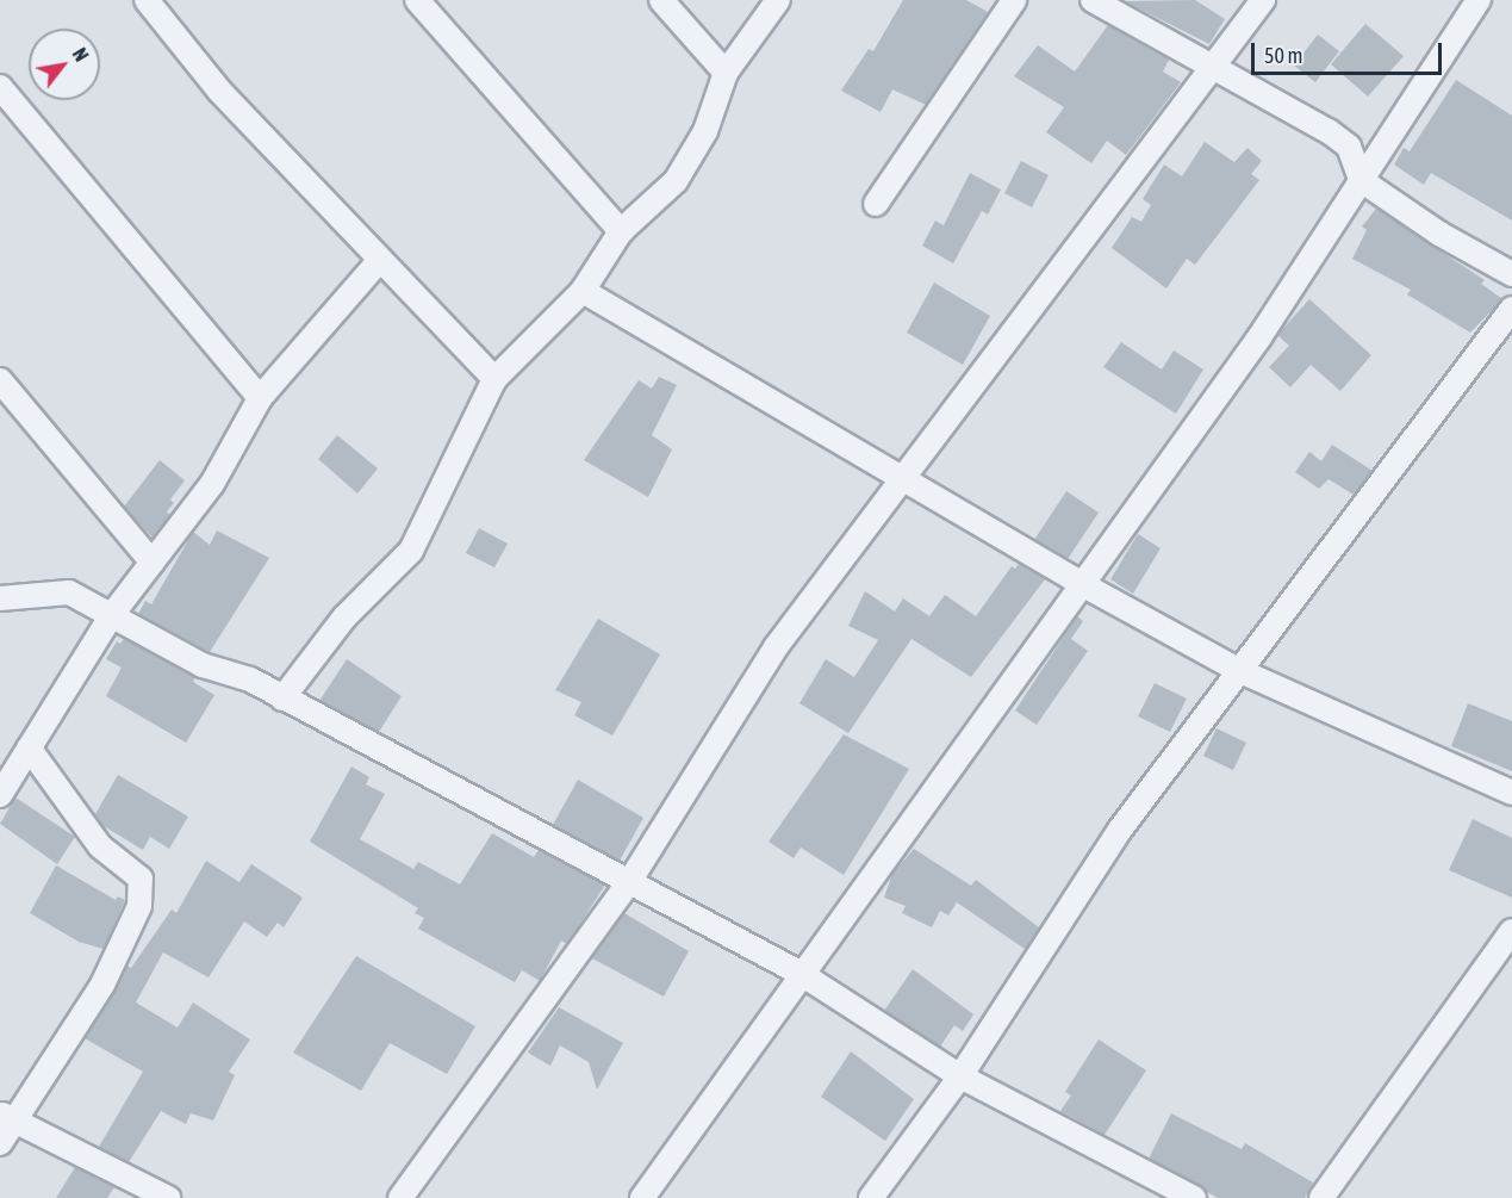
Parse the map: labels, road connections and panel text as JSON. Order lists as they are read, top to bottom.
{
  "scale_bar": "50 m",
  "north": "top right"
}
